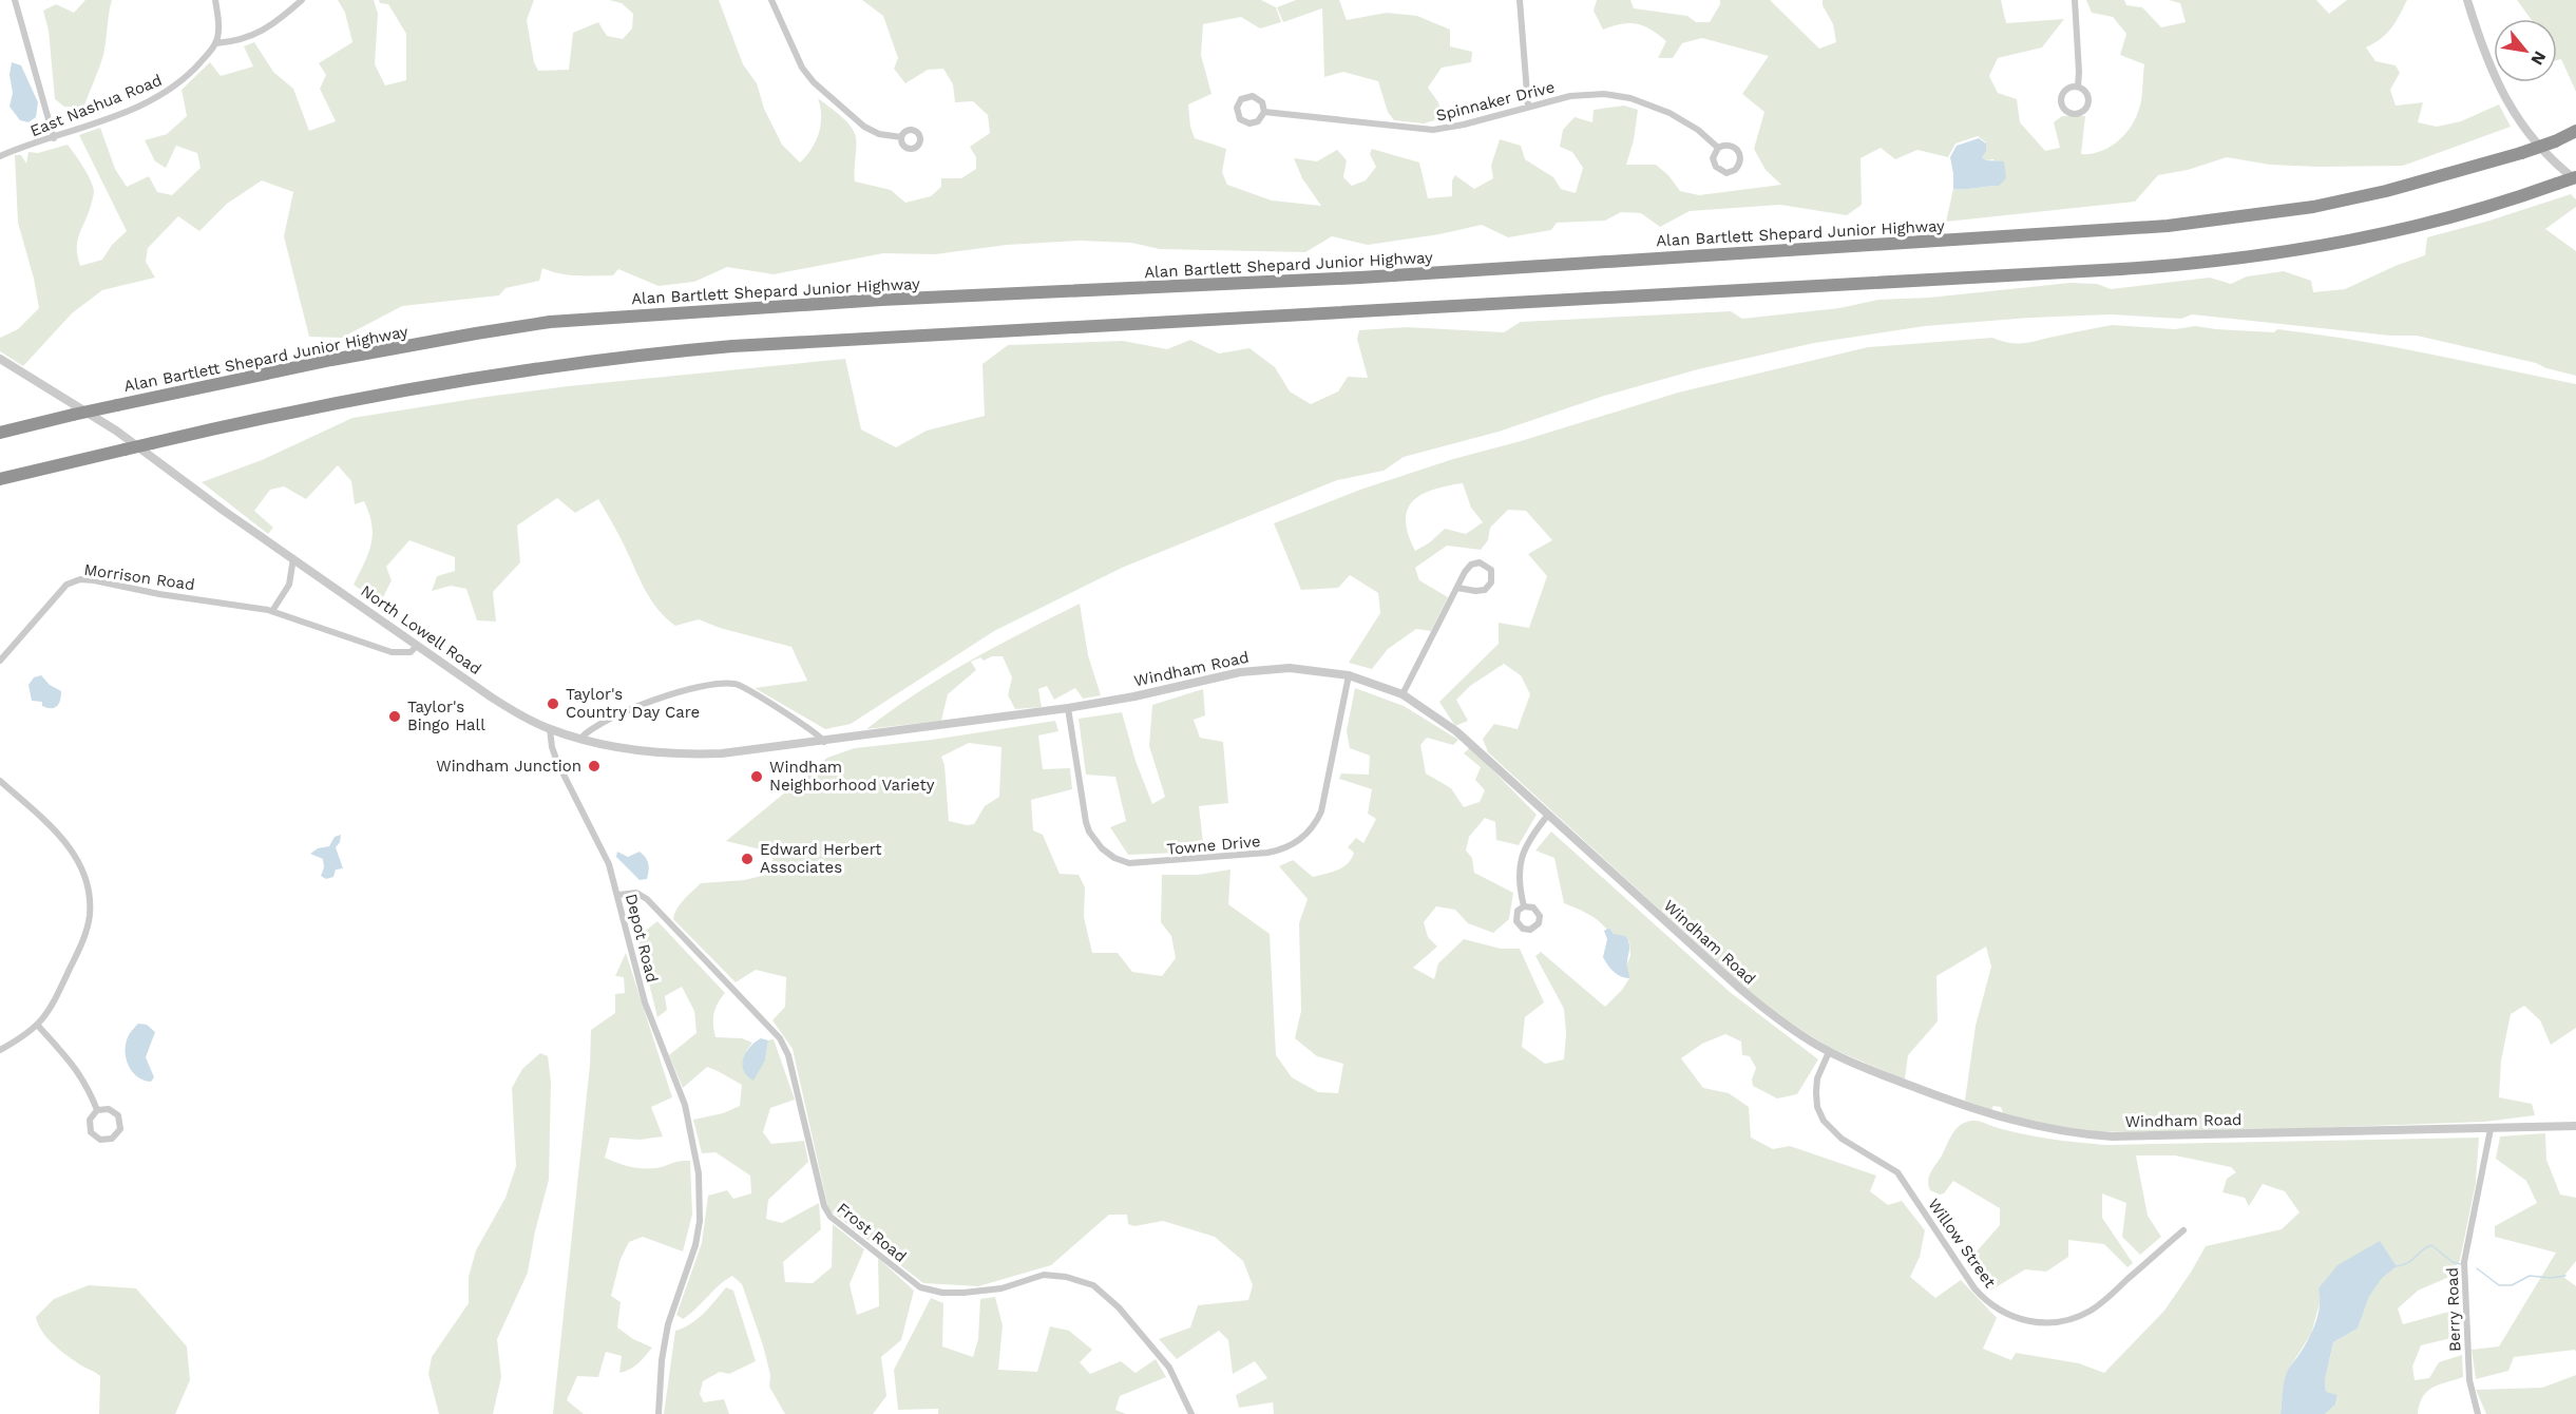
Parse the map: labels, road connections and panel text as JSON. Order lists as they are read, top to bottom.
{
  "streets": {
    "highway": ["Alan Bartlett Shepard Junior Highway"],
    "street": [
      "Spinnaker Drive",
      "East Nashua Road",
      "Morrison Road",
      "North Lowell Road",
      "Windham Road",
      "Towne Drive",
      "Depot Road",
      "Frost Road",
      "Willow Street",
      "Berry Road"
    ]
  },
  "crossings": [
    ["Morrison Road", "North Lowell Road"],
    ["North Lowell Road", "Windham Road"],
    ["North Lowell Road", "Depot Road"],
    ["Windham Road", "Towne Drive"],
    ["Windham Road", "Willow Street"],
    ["Windham Road", "Berry Road"],
    ["Depot Road", "Frost Road"]
  ],
  "places": [
    "Taylor's Country Day Care",
    "Taylor's Bingo Hall",
    "Windham Junction",
    "Windham Neighborhood Variety",
    "Edward Herbert Associates"
  ],
  "north": "bottom right"
}
